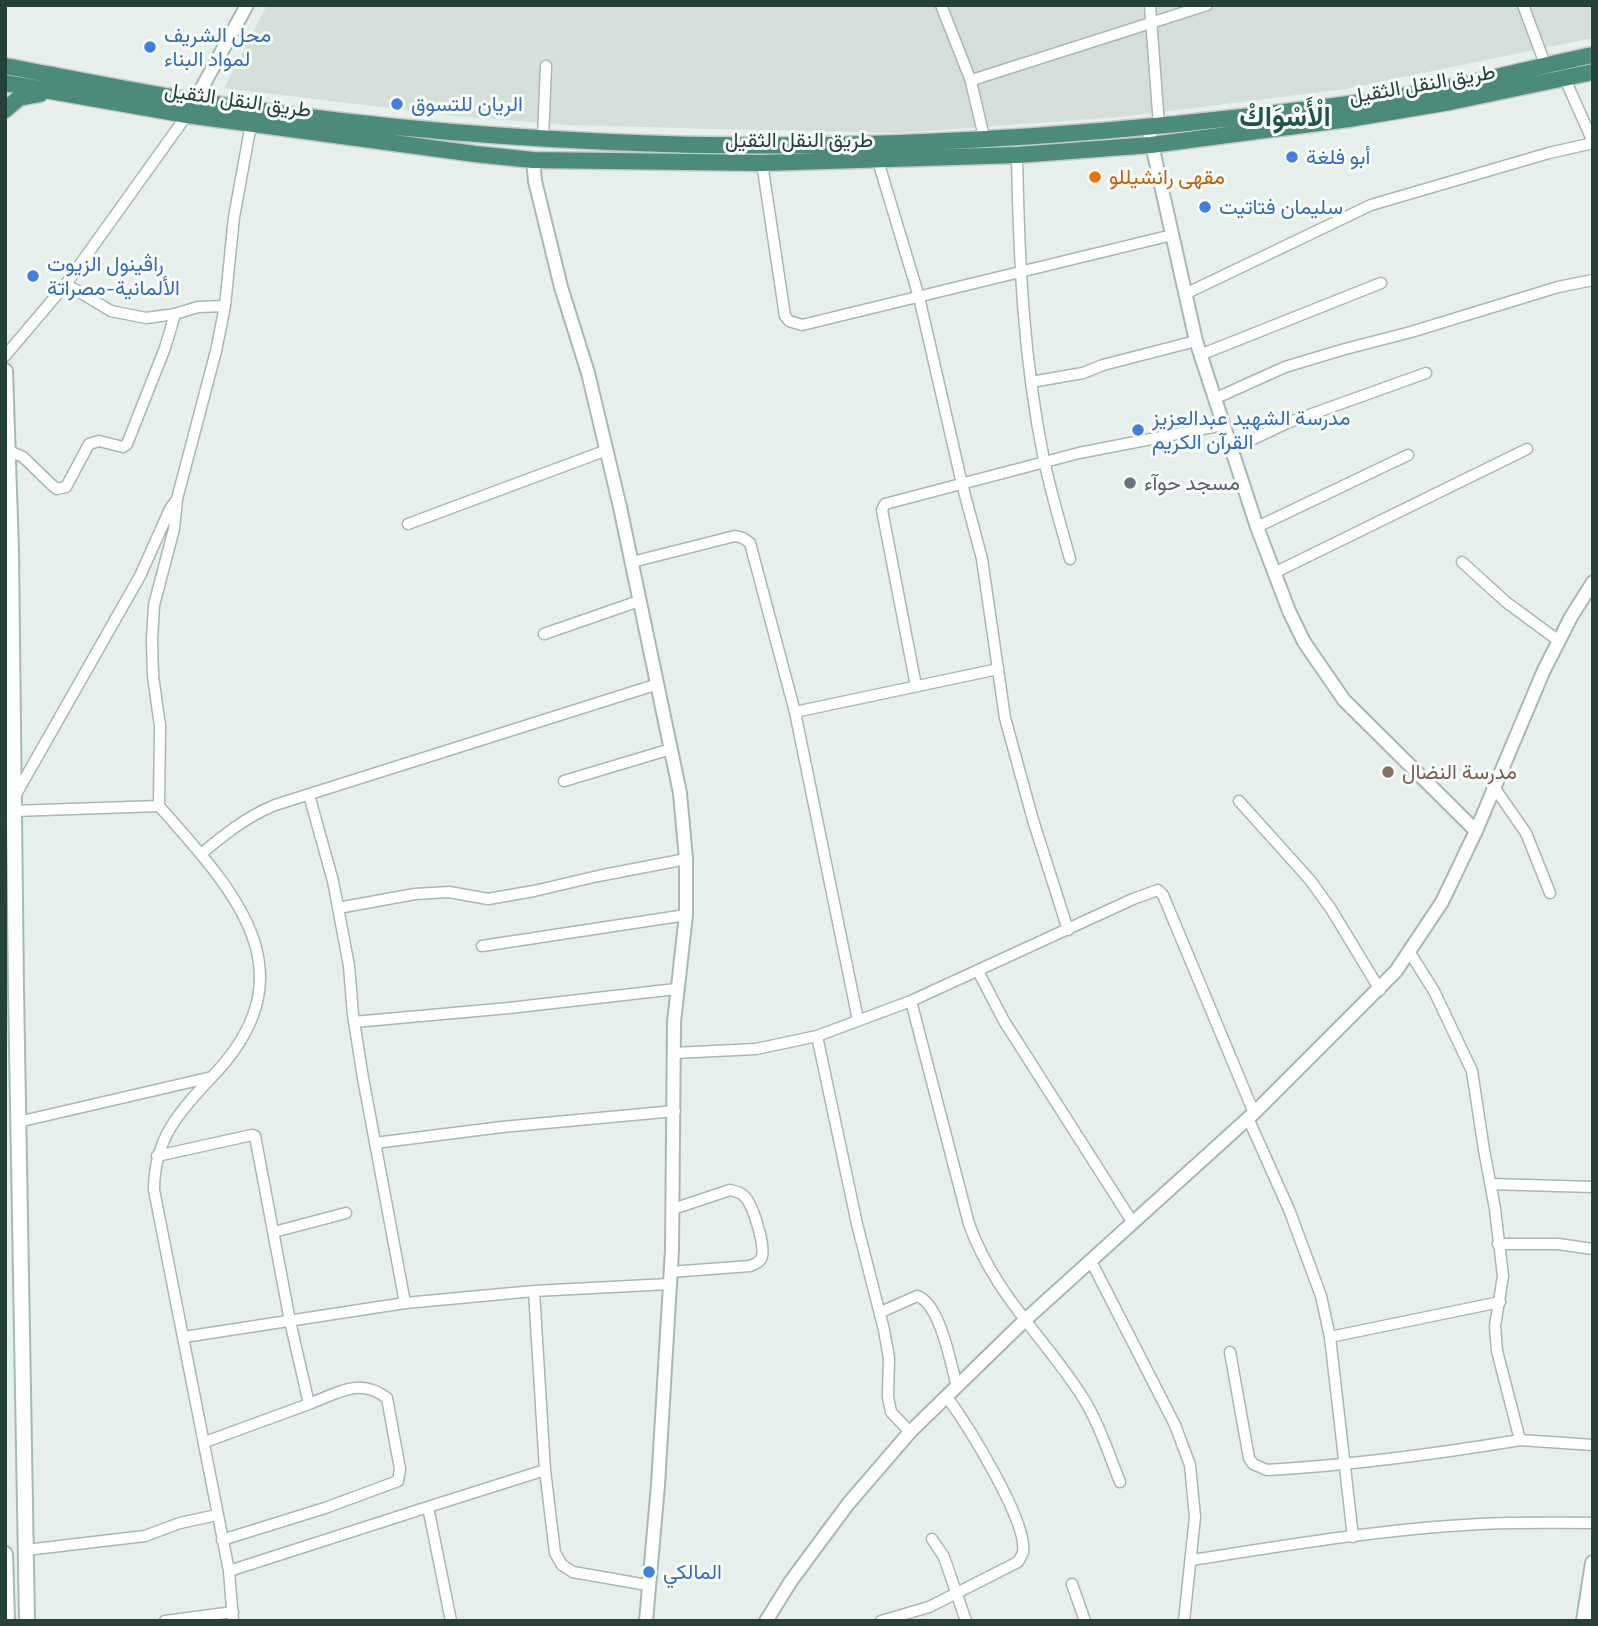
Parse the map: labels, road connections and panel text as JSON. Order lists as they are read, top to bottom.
{
  "streets": {
    "highway": ["طريق النقل الثقيل"]
  },
  "districts": ["الْأَسْوَاكْ"],
  "places": [
    "محل الشريف لمواد البناء",
    "الريان للتسوق",
    "أبو فلغة",
    "مقهى رانشيللو",
    "سليمان فتاتيت",
    "راڤينول الزيوت الألمانية-مصراتة",
    "مدرسة الشهيد عبدالعزيز القرآن الكريم",
    "مسجد حوآء",
    "مدرسة النضال",
    "المالكي"
  ]
}
